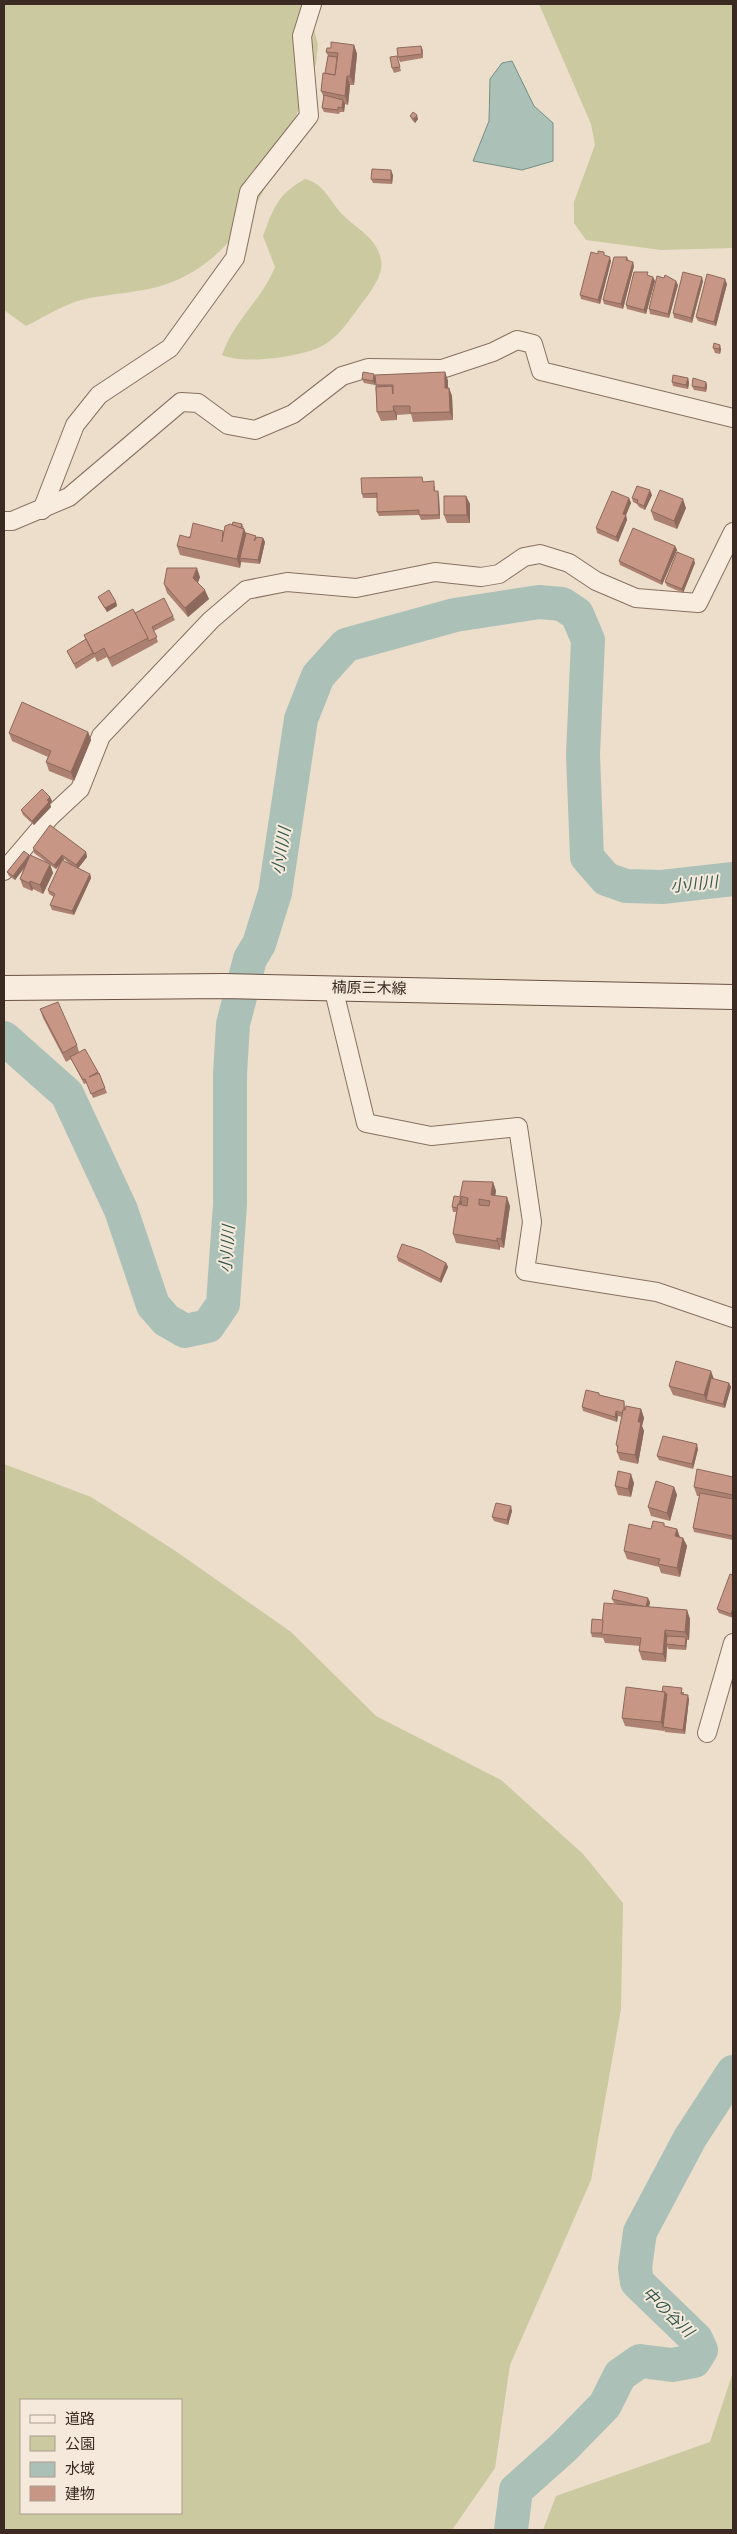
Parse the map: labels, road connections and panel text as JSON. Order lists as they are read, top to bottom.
{
  "streets": {
    "main road": ["楠原三木線"]
  },
  "water": ["小川川", "中の谷川"],
  "legend": [
    "道路",
    "公園",
    "水域",
    "建物"
  ]
}
